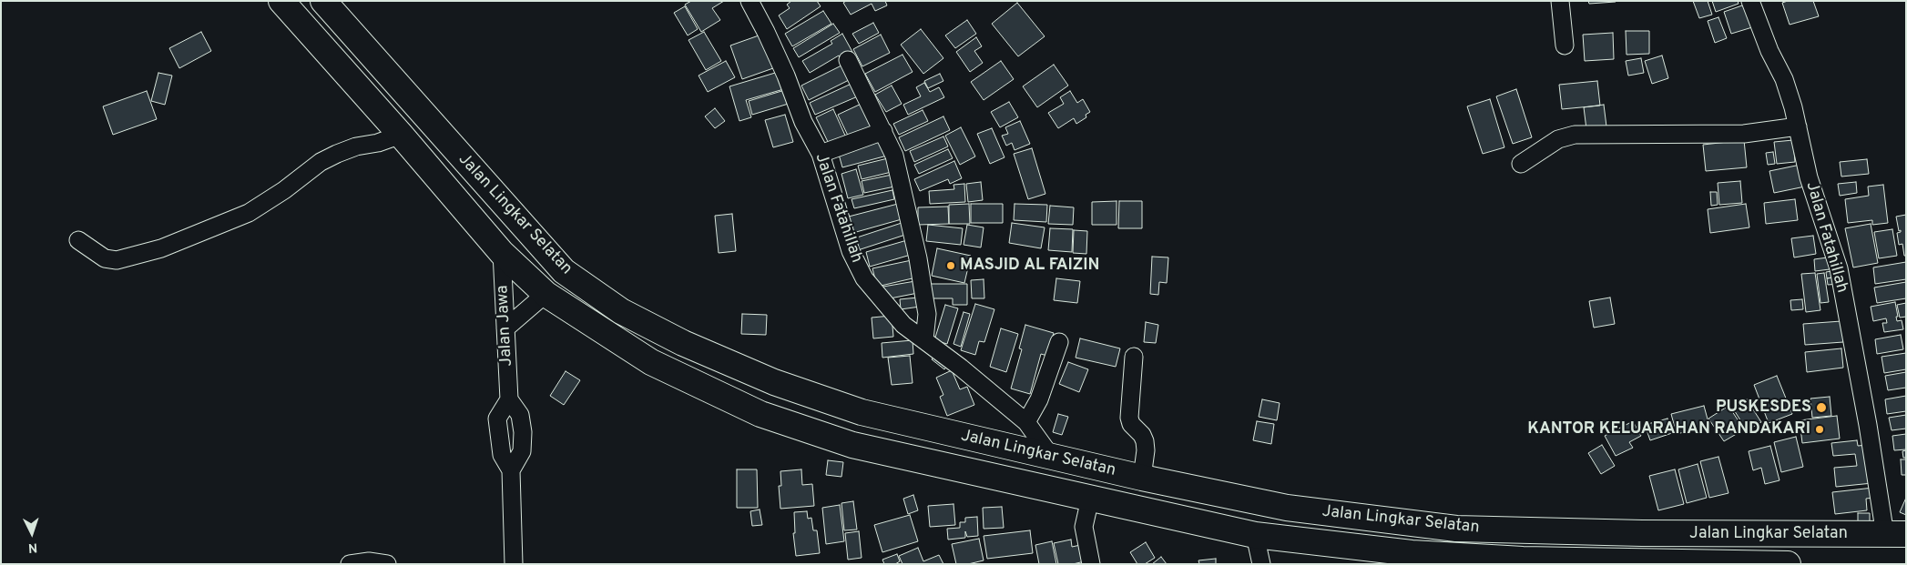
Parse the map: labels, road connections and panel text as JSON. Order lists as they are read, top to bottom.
{
  "streets": {
    "highway": ["Jalan Lingkar Selatan"],
    "street": ["Jalan Fatahillah", "Jalan Jawa"]
  },
  "crossings": [
    ["Jalan Fatahillah", "Jalan Lingkar Selatan"],
    ["Jalan Lingkar Selatan", "Jalan Jawa"]
  ],
  "places": ["MASJID AL FAIZIN", "PUSKESDES", "KANTOR KELUARAHAN RANDAKARI"],
  "north": "bottom"
}
